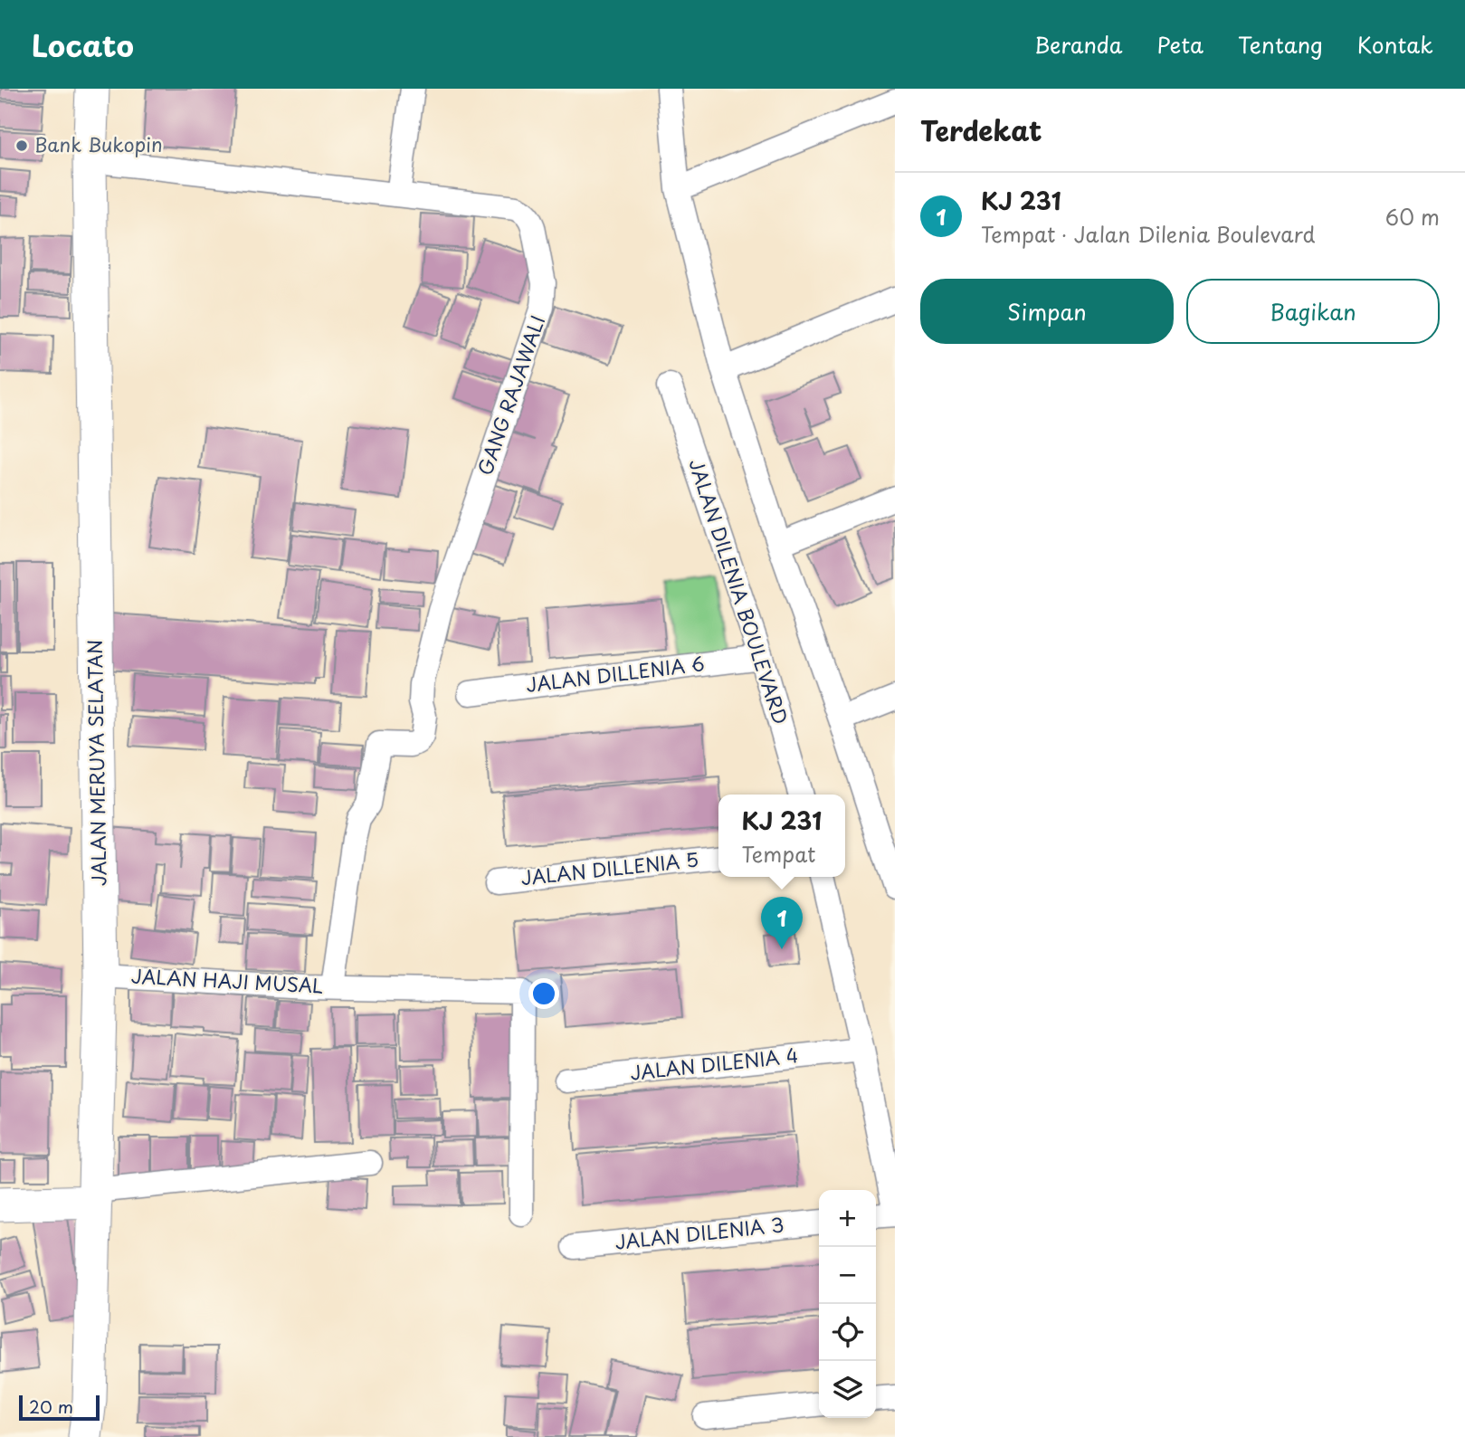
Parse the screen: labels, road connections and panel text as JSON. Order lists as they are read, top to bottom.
{
  "streets": {
    "main road": ["JALAN MERUYA SELATAN"],
    "street": [
      "GANG RAJAWALI",
      "JALAN DILENIA BOULEVARD",
      "JALAN DILLENIA 6",
      "JALAN DILLENIA 5",
      "JALAN HAJI MUSAL",
      "JALAN DILENIA 4",
      "JALAN DILENIA 3"
    ]
  },
  "crossings": [
    ["GANG RAJAWALI", "JALAN MERUYA SELATAN"],
    ["GANG RAJAWALI", "JALAN HAJI MUSAL"],
    ["JALAN DILENIA BOULEVARD", "JALAN DILLENIA 6"],
    ["JALAN MERUYA SELATAN", "JALAN HAJI MUSAL"]
  ],
  "places": ["Bank Bukopin"],
  "scale_bar": "20 m",
  "page": {
    "header": "Locato",
    "nav": [
      "Beranda",
      "Peta",
      "Tentang",
      "Kontak"
    ],
    "heading": "Terdekat",
    "list": [
      {
        "mark": "1",
        "name": "KJ 231",
        "note": "Tempat · Jalan Dilenia Boulevard",
        "value": "60 m"
      }
    ],
    "buttons": ["Simpan", "Bagikan"],
    "popup": ["KJ 231", "Tempat"],
    "pins": "1",
    "map_buttons": ["+", "−"],
    "scale": "20 m"
  }
}
